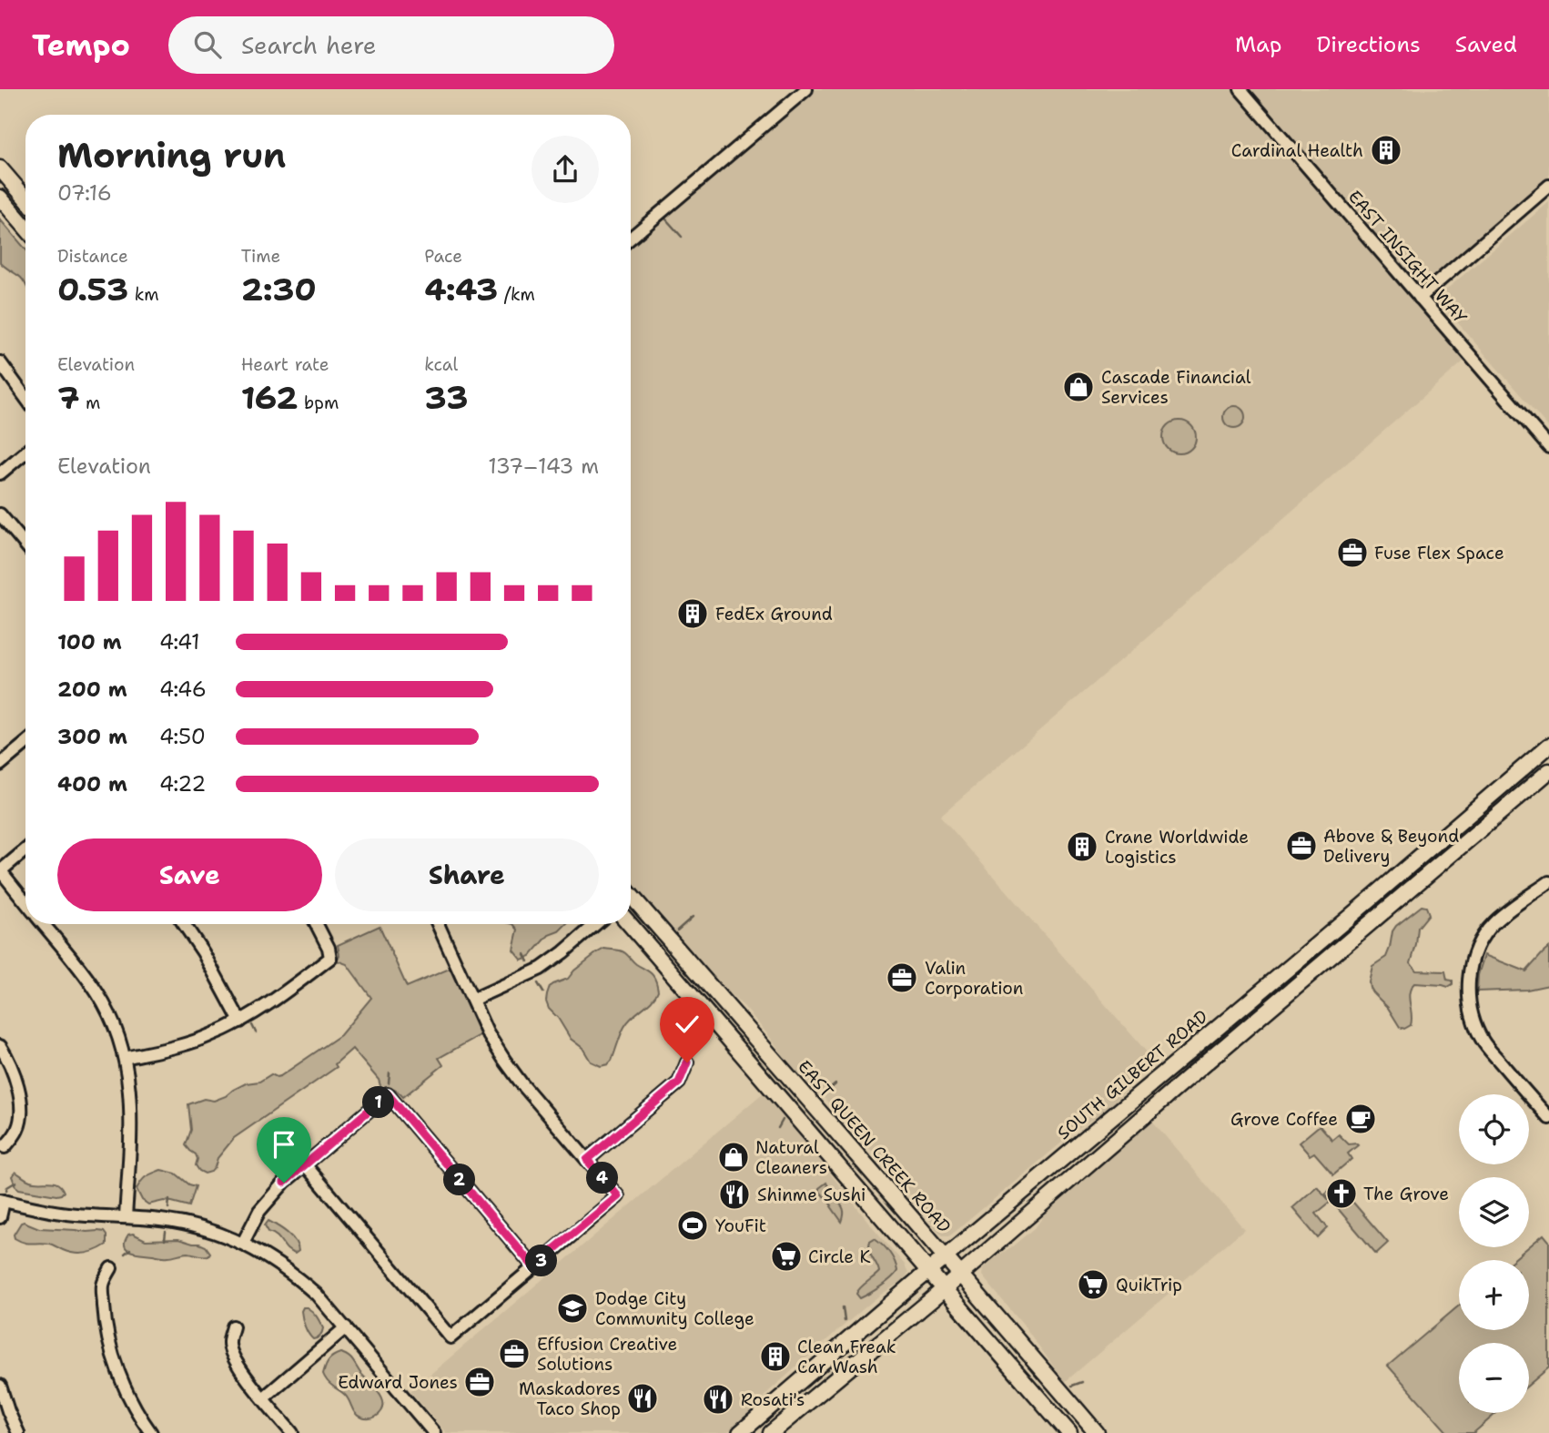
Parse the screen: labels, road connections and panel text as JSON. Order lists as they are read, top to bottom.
{
  "streets": {
    "main road": ["SOUTH GILBERT ROAD", "EAST QUEEN CREEK ROAD"],
    "street": ["EAST INSIGHT WAY"]
  },
  "crossings": [
    ["SOUTH GILBERT ROAD", "EAST QUEEN CREEK ROAD"]
  ],
  "places": {
    "building": [
      "Cardinal Health",
      "FedEx Ground",
      "Crane Worldwide Logistics",
      "Clean Freak Car Wash"
    ],
    "shop": ["Cascade Financial Services", "Natural Cleaners"],
    "office": [
      "Fuse Flex Space",
      "Above & Beyond Delivery",
      "Valin Corporation",
      "Effusion Creative Solutions",
      "Edward Jones"
    ],
    "cafe": ["Grove Coffee"],
    "church": ["The Grove"],
    "restaurant": ["Shinme Sushi", "Maskadores Taco Shop", "Rosati's"],
    "sports": ["YouFit"],
    "supermarket": ["Circle K", "QuikTrip"],
    "school or university": ["Dodge City Community College"]
  },
  "page": {
    "header": "Tempo",
    "search": "Search here",
    "nav": ["Map", "Directions", "Saved"],
    "heading": ["Morning run", "07:16"],
    "stats": [
      ["Distance", "0.53 km"],
      ["Time", "2:30"],
      ["Pace", "4:43 /km"],
      ["Elevation", "7 m"],
      ["Heart rate", "162 bpm"],
      ["kcal", "33"]
    ],
    "chart": ["Elevation", "137–143 m"],
    "list": [
      {
        "name": "100 m",
        "note": "4:41"
      },
      {
        "name": "200 m",
        "note": "4:46"
      },
      {
        "name": "300 m",
        "note": "4:50"
      },
      {
        "name": "400 m",
        "note": "4:22"
      }
    ],
    "buttons": ["Save", "Share"],
    "pins": [
      "1",
      "4",
      "2",
      "3"
    ],
    "map_buttons": ["+", "−"]
  }
}
